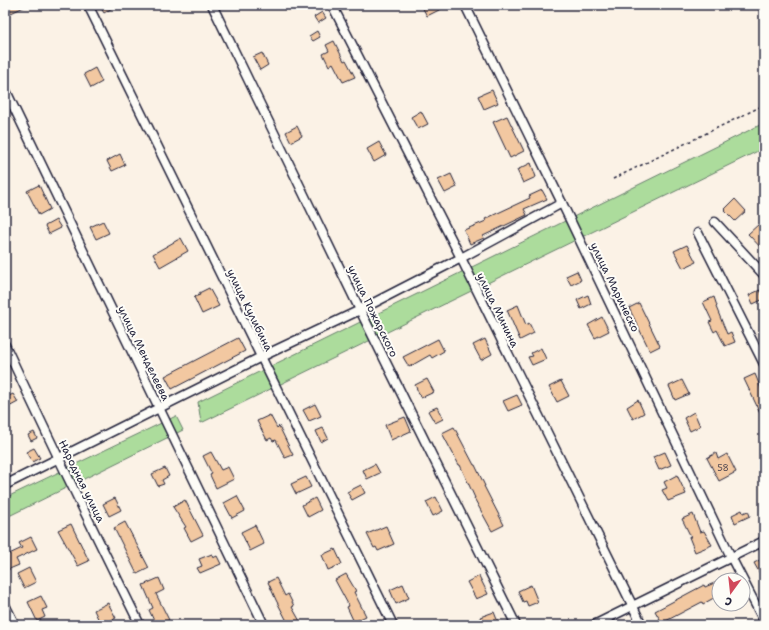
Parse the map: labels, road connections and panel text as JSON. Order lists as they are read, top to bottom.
{
  "streets": {
    "street": [
      "улица Маринеско",
      "улица Кулибина",
      "улица Минина",
      "улица Пожарского",
      "улица Менделеева",
      "Народная улица"
    ]
  },
  "house_numbers": ["58"],
  "north": "bottom"
}
